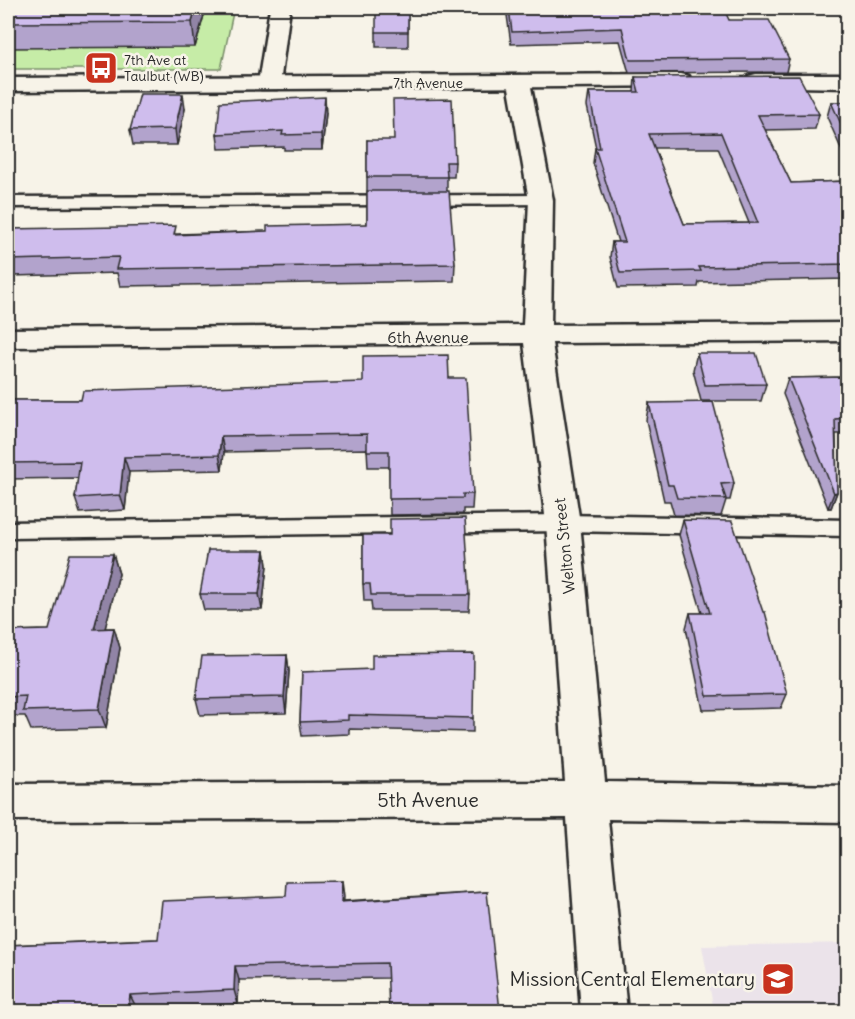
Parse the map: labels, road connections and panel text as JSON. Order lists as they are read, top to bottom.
{
  "streets": {
    "street": [
      "7th Avenue",
      "6th Avenue",
      "Welton Street",
      "5th Avenue"
    ]
  },
  "crossings": [
    ["7th Avenue", "Welton Street"],
    ["6th Avenue", "Welton Street"],
    ["Welton Street", "5th Avenue"]
  ],
  "places": {
    "bus stop": ["7th Ave at Taulbut (WB)"],
    "school or university": ["Mission Central Elementary"]
  }
}
